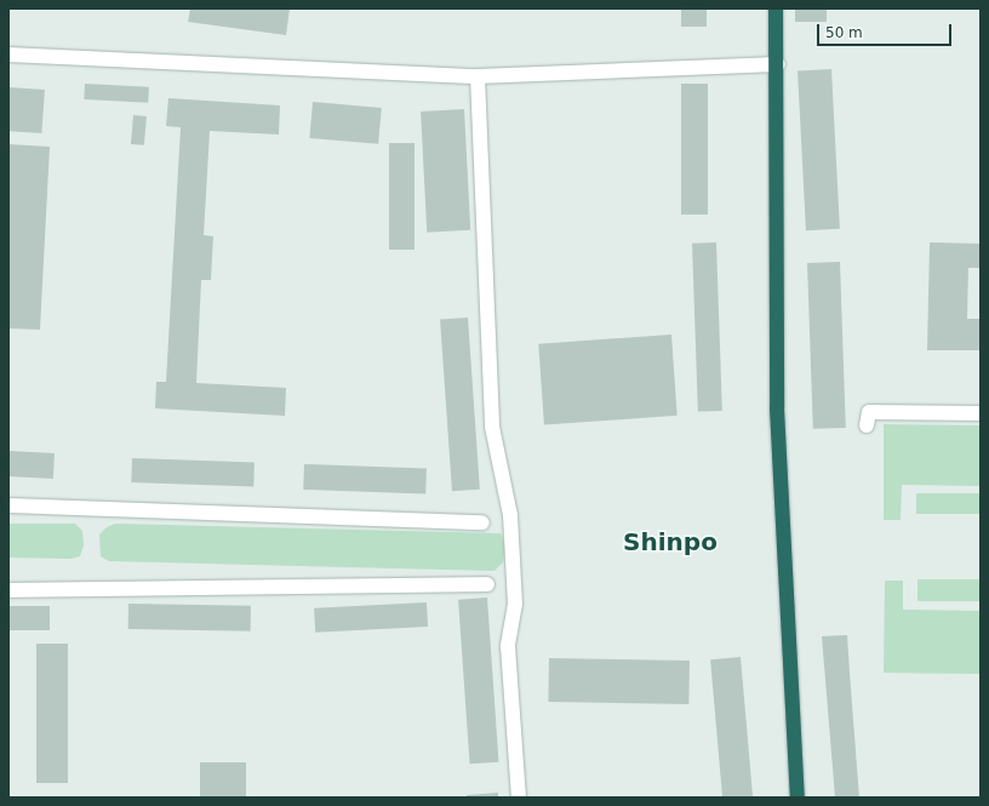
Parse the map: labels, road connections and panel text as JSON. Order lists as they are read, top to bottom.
{
  "districts": ["Shinpo"],
  "scale_bar": "50 m"
}
